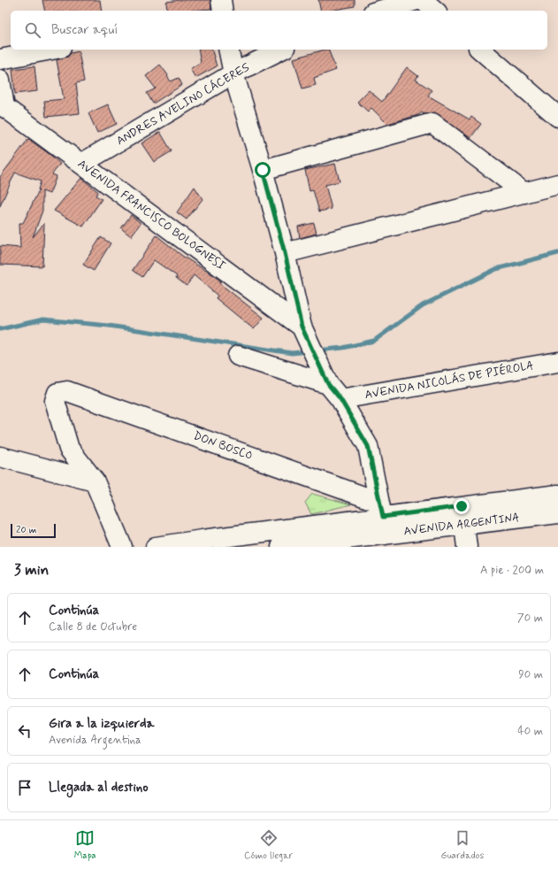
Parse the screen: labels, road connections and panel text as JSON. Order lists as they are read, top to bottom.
{
  "streets": {
    "street": [
      "ANDRES AVELINO CÁCERES",
      "AVENIDA FRANCISCO BOLOGNESI",
      "AVENIDA NICOLÁS DE PIÉROLA",
      "DON BOSCO",
      "AVENIDA ARGENTINA"
    ]
  },
  "crossings": [
    ["ANDRES AVELINO CÁCERES", "AVENIDA FRANCISCO BOLOGNESI"],
    ["DON BOSCO", "AVENIDA ARGENTINA"]
  ],
  "scale_bar": "20 m",
  "page": {
    "search": "Buscar aquí",
    "scale": "20 m",
    "heading": ["3 min", "A pie · 200 m"],
    "list": [
      ["Continúa", "Calle 8 de Octubre", "70 m"],
      ["Continúa", "90 m"],
      ["Gira a la izquierda", "Avenida Argentina", "40 m"],
      "Llegada al destino"
    ],
    "nav": ["Mapa", "Cómo llegar", "Guardados"]
  }
}
